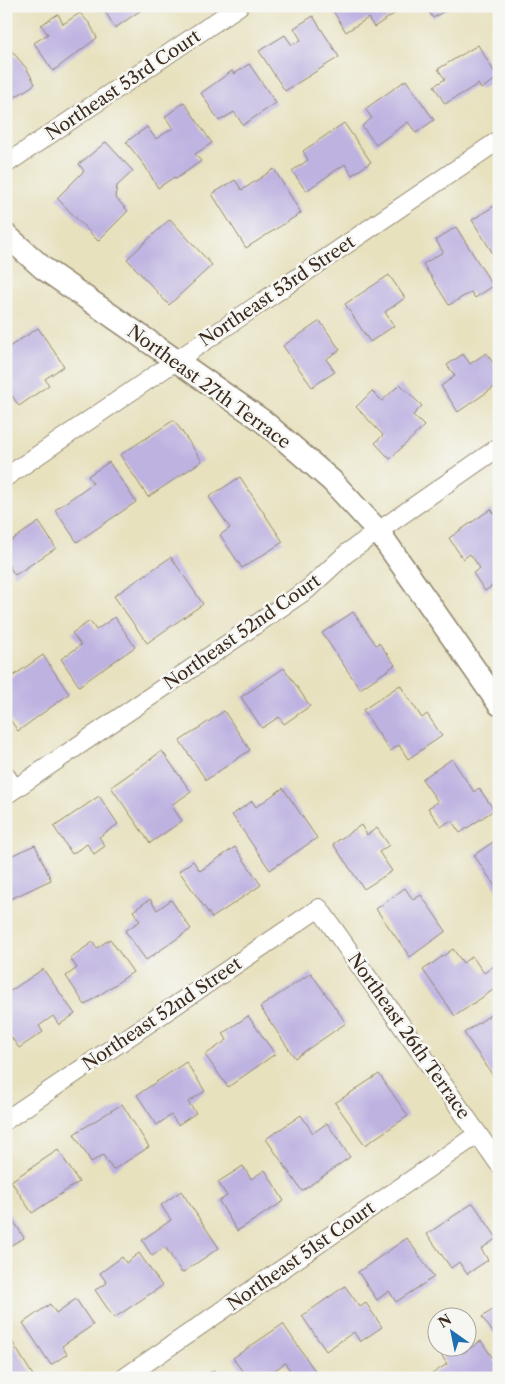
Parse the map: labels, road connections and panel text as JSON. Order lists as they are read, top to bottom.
{
  "streets": {
    "street": [
      "Northeast 53rd Court",
      "Northeast 53rd Street",
      "Northeast 27th Terrace",
      "Northeast 52nd Court",
      "Northeast 52nd Street",
      "Northeast 26th Terrace",
      "Northeast 51st Court"
    ]
  },
  "crossings": [
    ["Northeast 53rd Street", "Northeast 27th Terrace"],
    ["Northeast 27th Terrace", "Northeast 52nd Court"],
    ["Northeast 52nd Street", "Northeast 26th Terrace"],
    ["Northeast 26th Terrace", "Northeast 51st Court"]
  ],
  "north": "top left"
}
